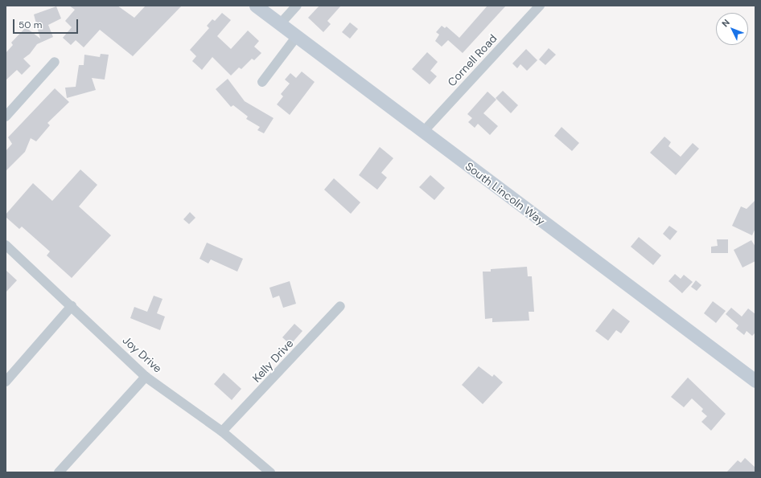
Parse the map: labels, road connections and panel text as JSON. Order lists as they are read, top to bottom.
{
  "streets": {
    "main road": ["South Lincoln Way"],
    "street": ["Cornell Road", "Joy Drive", "Kelly Drive"]
  },
  "crossings": [
    ["Cornell Road", "South Lincoln Way"],
    ["Joy Drive", "Kelly Drive"]
  ],
  "scale_bar": "50 m",
  "north": "top left"
}
